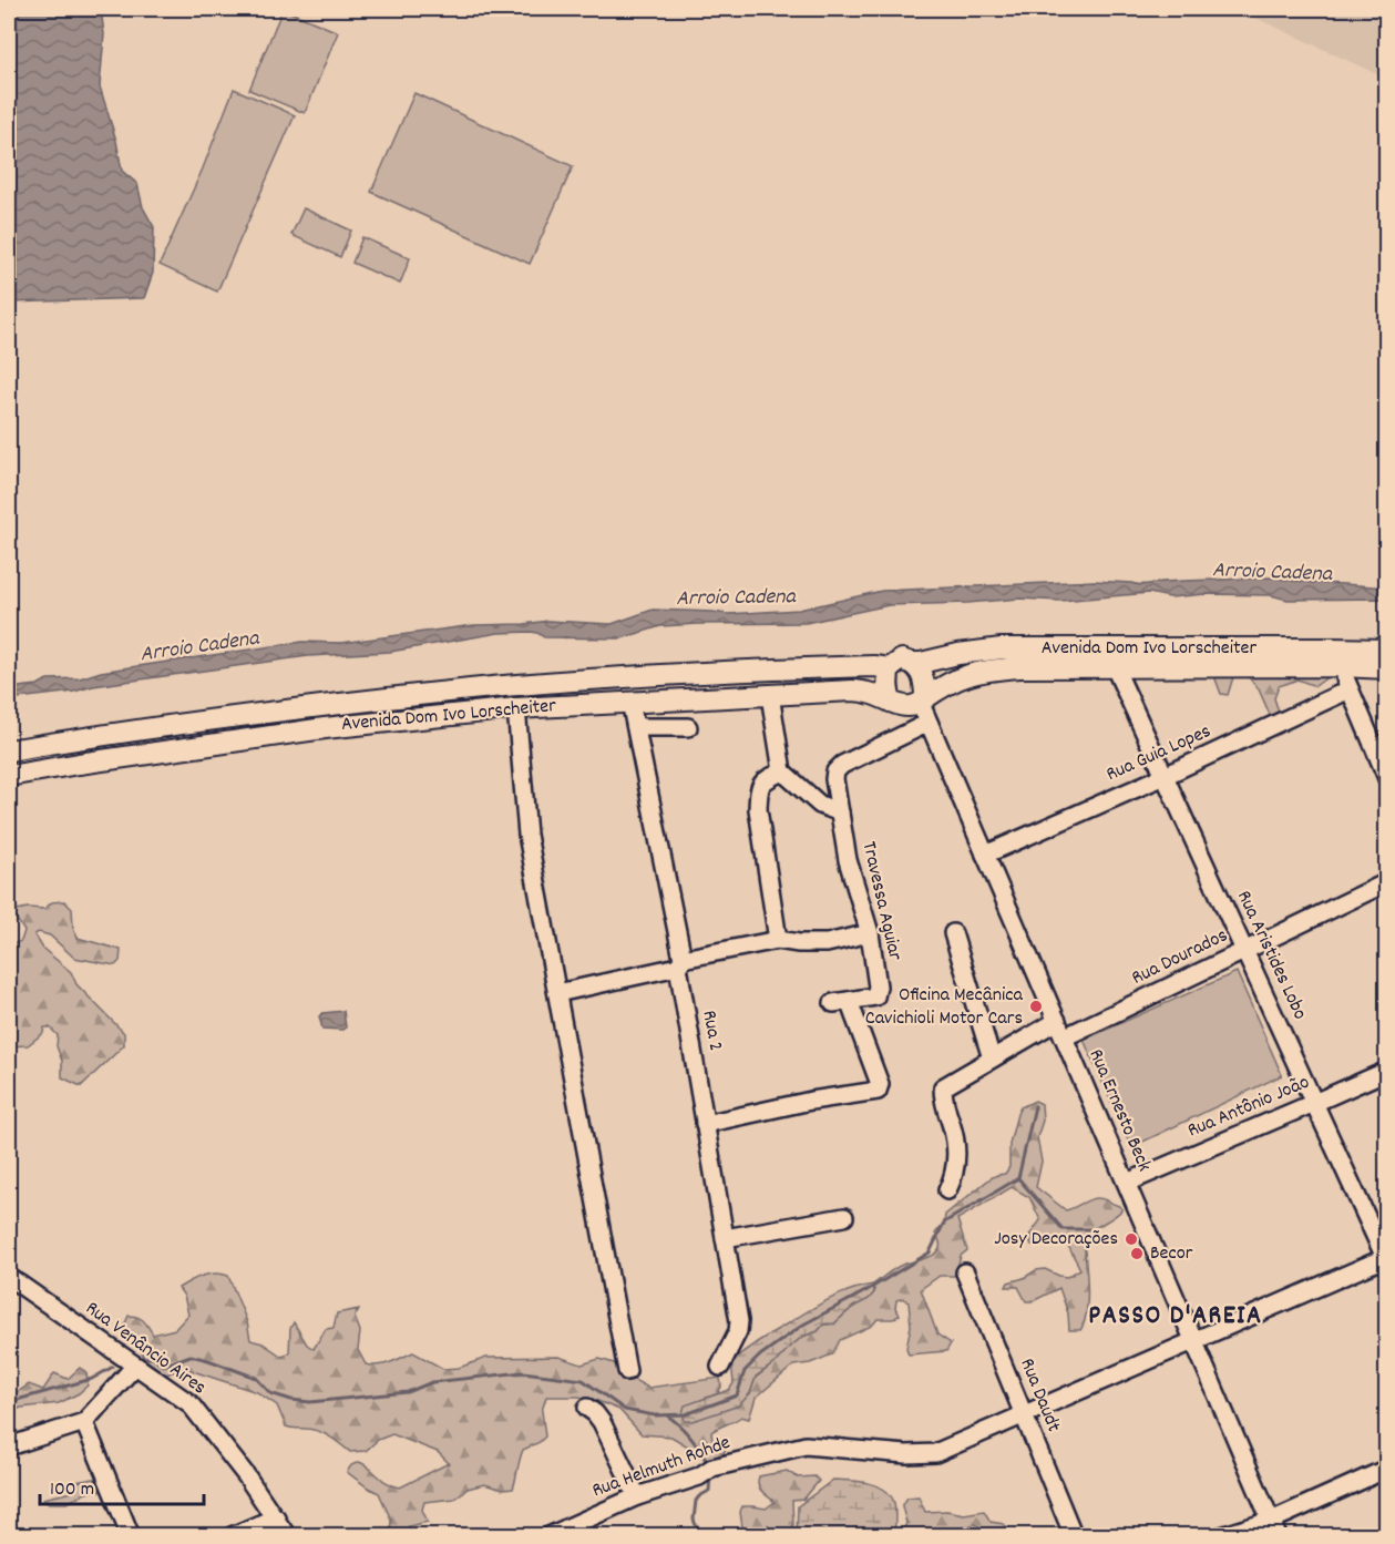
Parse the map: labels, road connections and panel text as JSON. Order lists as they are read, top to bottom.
{
  "streets": {
    "main road": ["Avenida Dom Ivo Lorscheiter"],
    "street": [
      "Rua Guia Lopes",
      "Travessa Aguiar",
      "Rua Aristides Lobo",
      "Rua Dourados",
      "Rua 2",
      "Rua Antônio João",
      "Rua Ernesto Beck",
      "Rua Venâncio Aires",
      "Rua Daudt",
      "Rua Helmuth Rohde"
    ]
  },
  "crossings": [
    ["Avenida Dom Ivo Lorscheiter", "Rua Aristides Lobo"],
    ["Avenida Dom Ivo Lorscheiter", "Rua 2"],
    ["Avenida Dom Ivo Lorscheiter", "Rua Ernesto Beck"],
    ["Rua Guia Lopes", "Rua Aristides Lobo"],
    ["Rua Guia Lopes", "Rua Ernesto Beck"],
    ["Travessa Aguiar", "Rua 2"],
    ["Travessa Aguiar", "Rua Ernesto Beck"],
    ["Rua Aristides Lobo", "Rua Dourados"],
    ["Rua Aristides Lobo", "Rua Antônio João"],
    ["Rua Aristides Lobo", "Rua Helmuth Rohde"],
    ["Rua Dourados", "Rua Ernesto Beck"],
    ["Rua Antônio João", "Rua Ernesto Beck"],
    ["Rua Ernesto Beck", "Rua Helmuth Rohde"],
    ["Rua Daudt", "Rua Helmuth Rohde"]
  ],
  "districts": ["PASSO D'AREIA"],
  "water": ["Arroio Cadena"],
  "places": ["Oficina Mecânica Cavichioli Motor Cars", "Josy Decorações", "Becor"],
  "scale_bar": "100 m"
}
